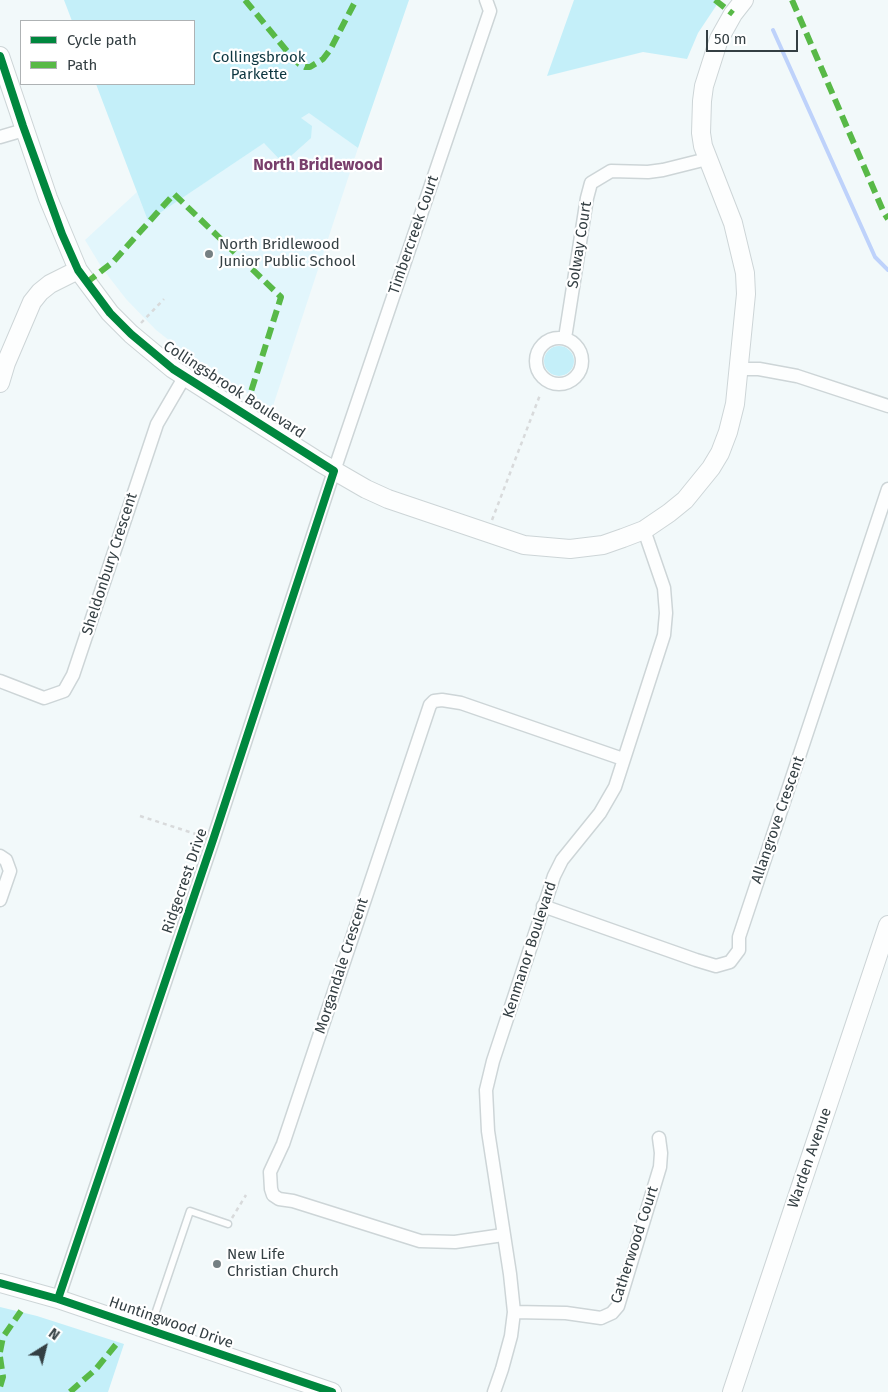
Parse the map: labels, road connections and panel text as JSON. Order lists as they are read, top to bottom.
{
  "streets": {
    "street": [
      "Timbercreek Court",
      "Solway Court",
      "Collingsbrook Boulevard",
      "Sheldonbury Crescent",
      "Allangrove Crescent",
      "Ridgecrest Drive",
      "Kenmanor Boulevard",
      "Morgandale Crescent",
      "Warden Avenue",
      "Catherwood Court",
      "Huntingwood Drive"
    ]
  },
  "crossings": [
    ["Timbercreek Court", "Collingsbrook Boulevard"],
    ["Timbercreek Court", "Ridgecrest Drive"],
    ["Solway Court", "Collingsbrook Boulevard"],
    ["Collingsbrook Boulevard", "Sheldonbury Crescent"],
    ["Collingsbrook Boulevard", "Ridgecrest Drive"],
    ["Collingsbrook Boulevard", "Kenmanor Boulevard"],
    ["Allangrove Crescent", "Kenmanor Boulevard"],
    ["Ridgecrest Drive", "Huntingwood Drive"],
    ["Kenmanor Boulevard", "Morgandale Crescent"],
    ["Kenmanor Boulevard", "Catherwood Court"]
  ],
  "districts": ["North Bridlewood"],
  "parks": ["Collingsbrook Parkette"],
  "places": ["North Bridlewood Junior Public School", "New Life Christian Church"],
  "legend": ["Cycle path", "Path"],
  "scale_bar": "50 m",
  "north": "top right"
}
